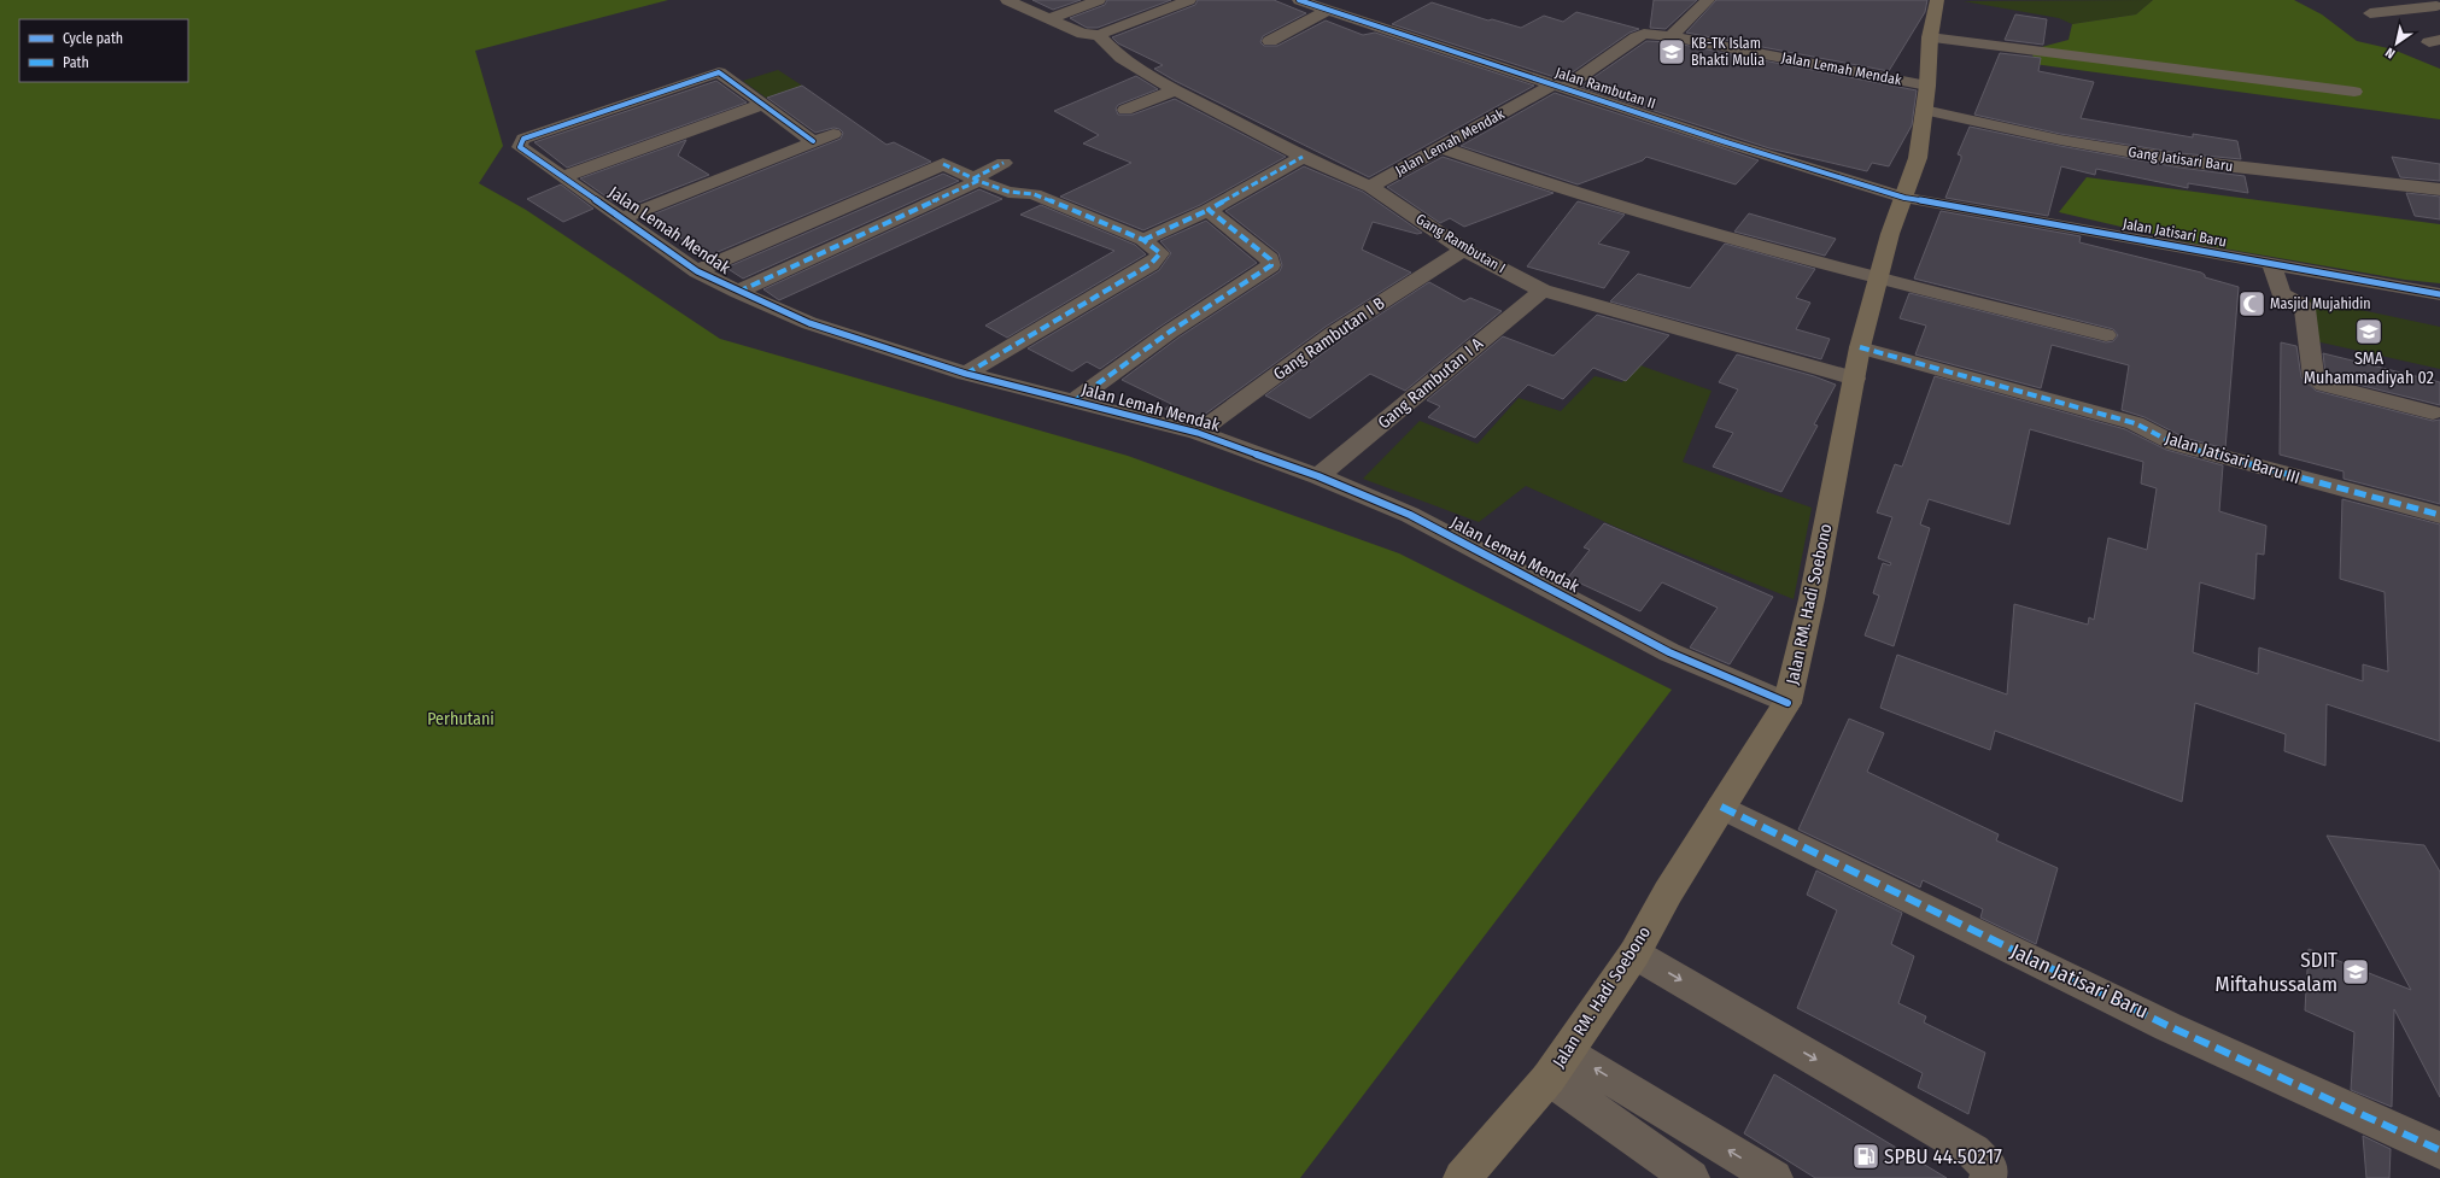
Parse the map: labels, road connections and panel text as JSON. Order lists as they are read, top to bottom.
{
  "streets": {
    "main road": ["Jalan RM. Hadi Soebono"],
    "street": [
      "Jalan Lemah Mendak",
      "Jalan Rambutan II",
      "Gang Jatisari Baru",
      "Jalan Jatisari Baru",
      "Gang Rambutan I",
      "Gang Rambutan I B",
      "Gang Rambutan I A",
      "Jalan Jatisari Baru III"
    ]
  },
  "crossings": [
    ["Jalan Lemah Mendak", "Jalan Rambutan II"],
    ["Jalan Lemah Mendak", "Gang Rambutan I"],
    ["Jalan Lemah Mendak", "Gang Rambutan I B"],
    ["Jalan Lemah Mendak", "Gang Rambutan I A"],
    ["Jalan Lemah Mendak", "Jalan RM. Hadi Soebono"],
    ["Jalan Rambutan II", "Jalan Jatisari Baru"],
    ["Jalan Rambutan II", "Jalan RM. Hadi Soebono"],
    ["Gang Jatisari Baru", "Jalan RM. Hadi Soebono"],
    ["Jalan Jatisari Baru", "Jalan RM. Hadi Soebono"],
    ["Gang Rambutan I", "Gang Rambutan I B"],
    ["Gang Rambutan I", "Gang Rambutan I A"],
    ["Gang Rambutan I", "Jalan RM. Hadi Soebono"],
    ["Jalan Jatisari Baru III", "Jalan RM. Hadi Soebono"]
  ],
  "parks": ["Perhutani"],
  "places": {
    "school or university": ["KB-TK Islam Bhakti Mulia", "SMA Muhammadiyah 02", "SDIT Miftahussalam"],
    "mosque": ["Masjid Mujahidin"],
    "fuel station": ["SPBU 44.50217"]
  },
  "legend": ["Cycle path", "Path"],
  "north": "bottom left"
}
